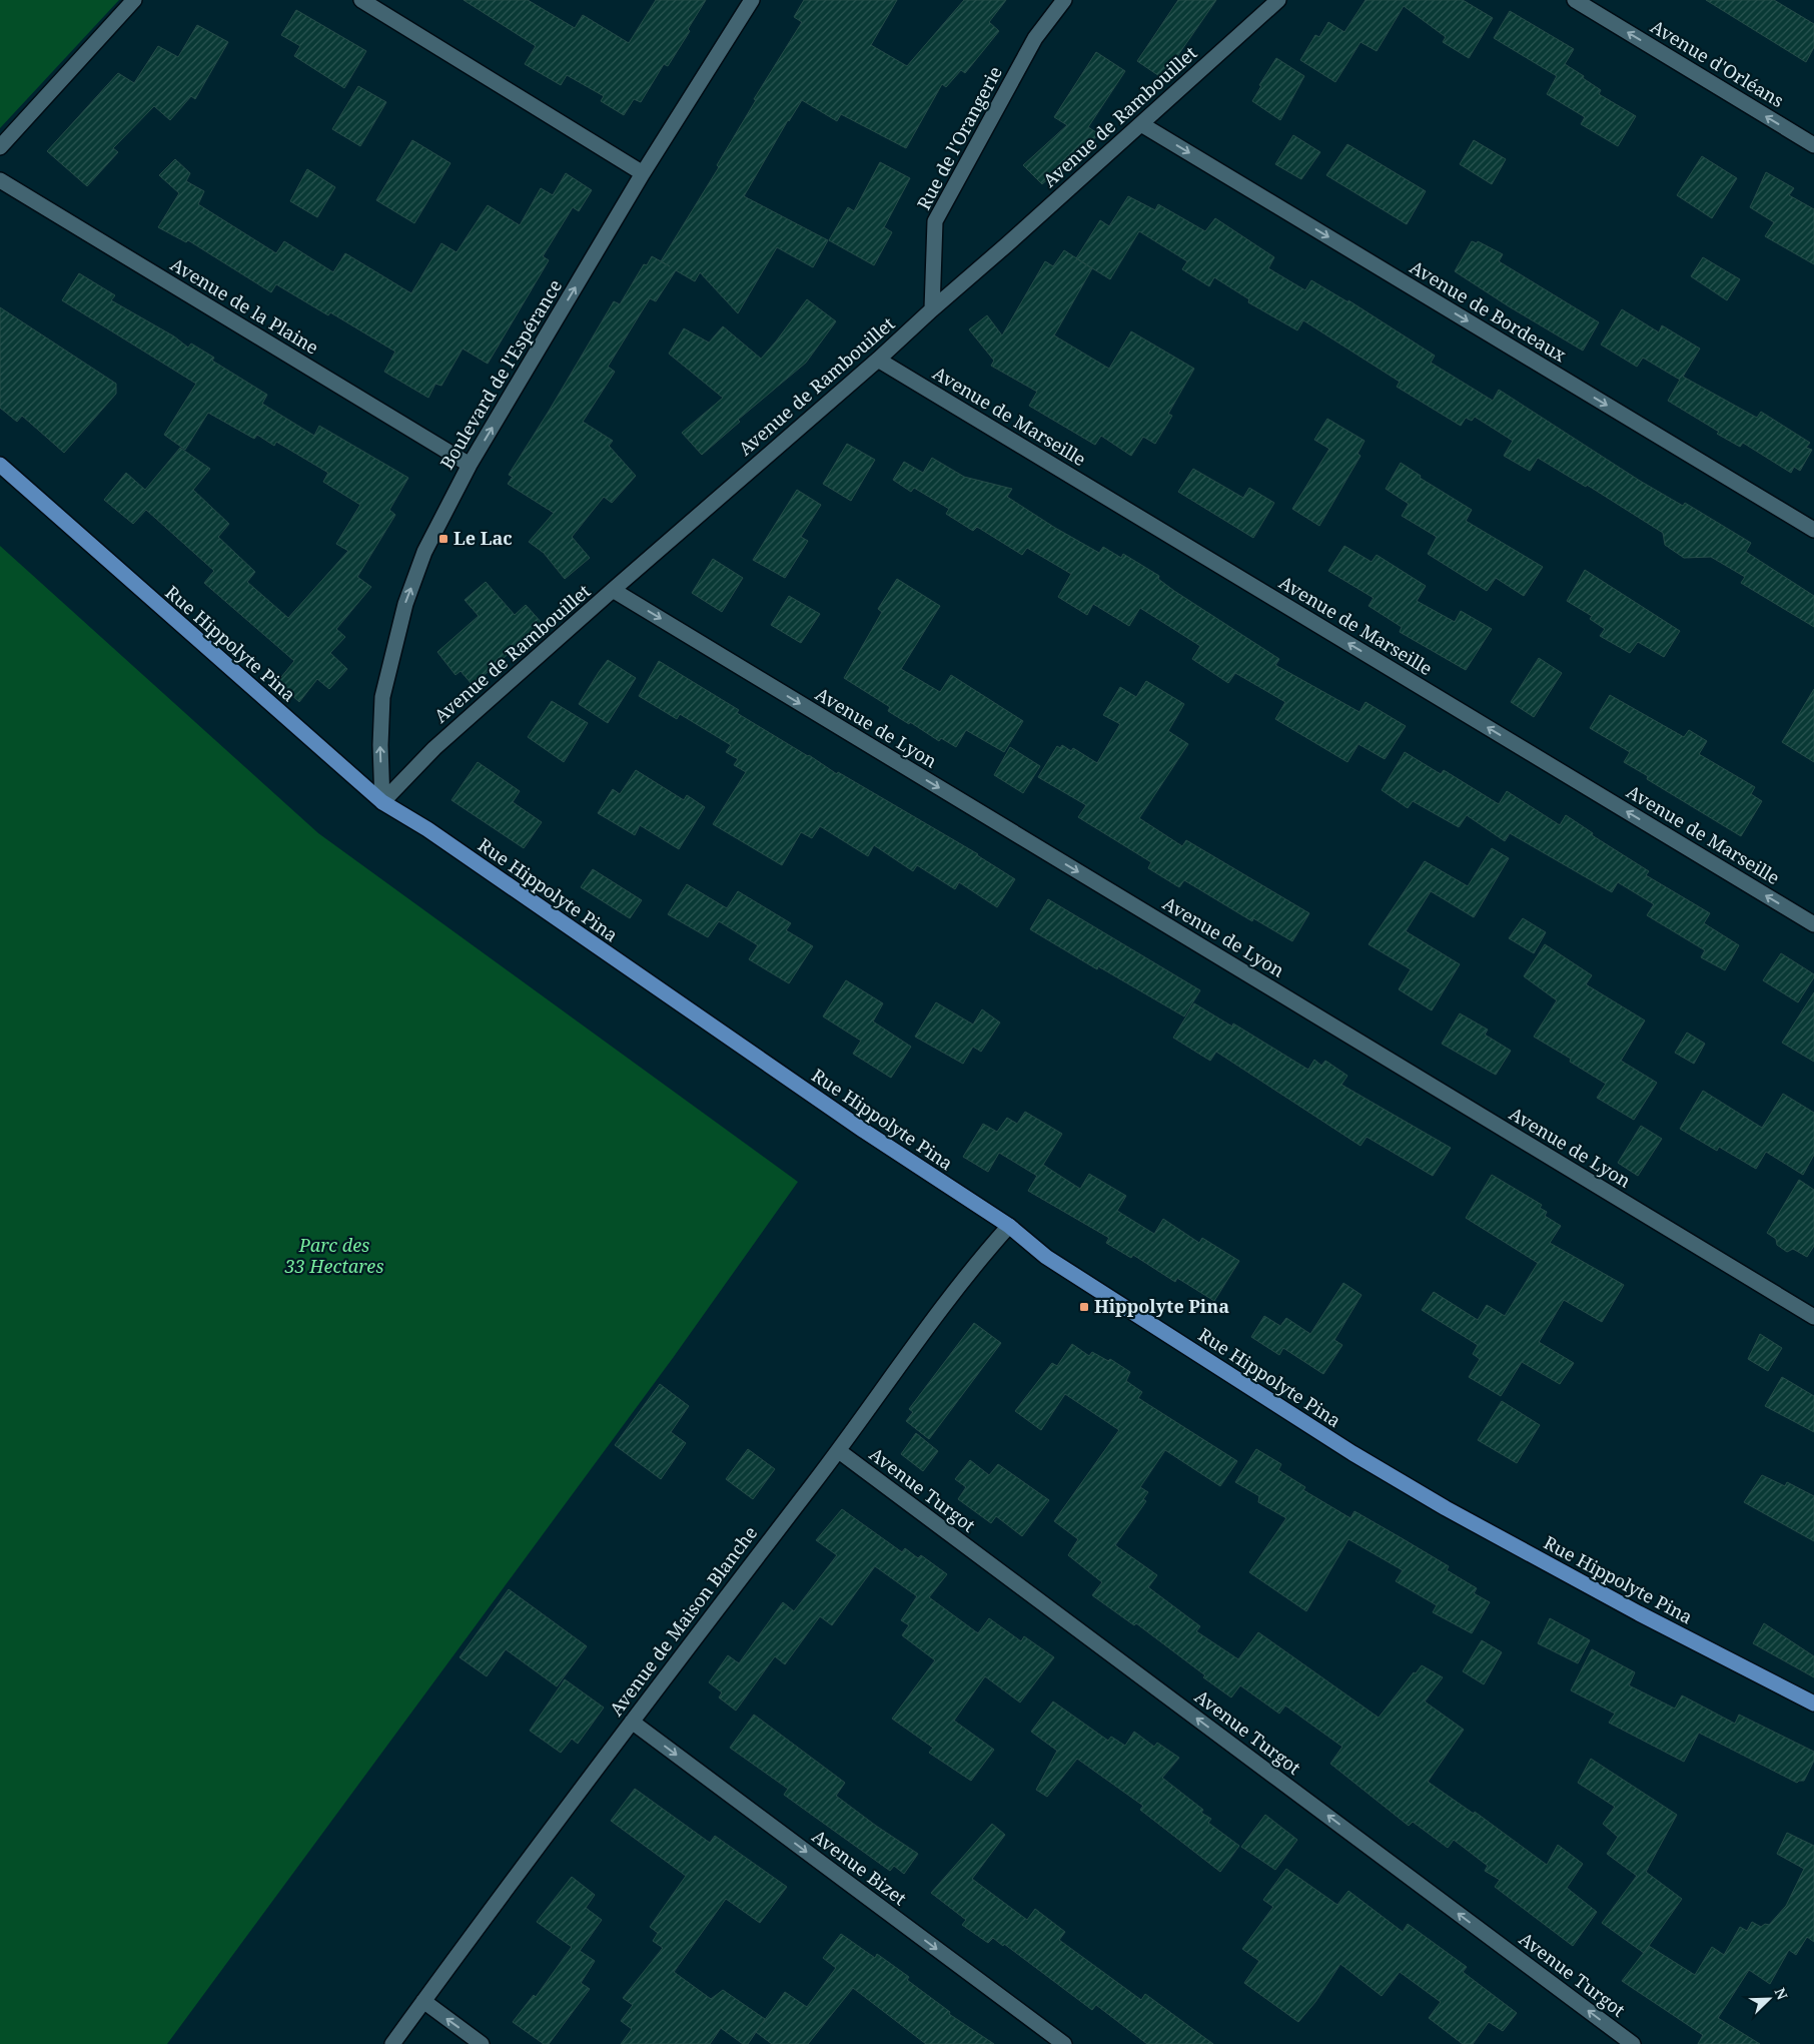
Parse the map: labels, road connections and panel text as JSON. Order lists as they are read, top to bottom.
{
  "streets": {
    "main road": ["Rue Hippolyte Pina"],
    "street": [
      "Avenue d'Orléans",
      "Avenue de Rambouillet",
      "Rue de l'Orangerie",
      "Avenue de la Plaine",
      "Avenue de Bordeaux",
      "Boulevard de l'Espérance",
      "Avenue de Marseille",
      "Avenue de Lyon",
      "Avenue Turgot",
      "Avenue de Maison Blanche",
      "Avenue Bizet"
    ]
  },
  "crossings": [
    ["Avenue de Rambouillet", "Rue de l'Orangerie"],
    ["Avenue de Rambouillet", "Avenue de Bordeaux"],
    ["Avenue de Rambouillet", "Boulevard de l'Espérance"],
    ["Avenue de Rambouillet", "Avenue de Marseille"],
    ["Avenue de Rambouillet", "Rue Hippolyte Pina"],
    ["Avenue de Rambouillet", "Avenue de Lyon"],
    ["Avenue de la Plaine", "Boulevard de l'Espérance"],
    ["Boulevard de l'Espérance", "Rue Hippolyte Pina"],
    ["Rue Hippolyte Pina", "Avenue de Maison Blanche"],
    ["Avenue Turgot", "Avenue de Maison Blanche"],
    ["Avenue de Maison Blanche", "Avenue Bizet"]
  ],
  "one_way": [
    "Avenue d'Orléans",
    "Avenue de Bordeaux",
    "Boulevard de l'Espérance",
    "Avenue de Marseille",
    "Avenue de Lyon",
    "Avenue Turgot",
    "Avenue Bizet"
  ],
  "parks": ["Parc des 33 Hectares"],
  "places": {
    "transit": ["Le Lac", "Hippolyte Pina"]
  },
  "north": "top right"
}
